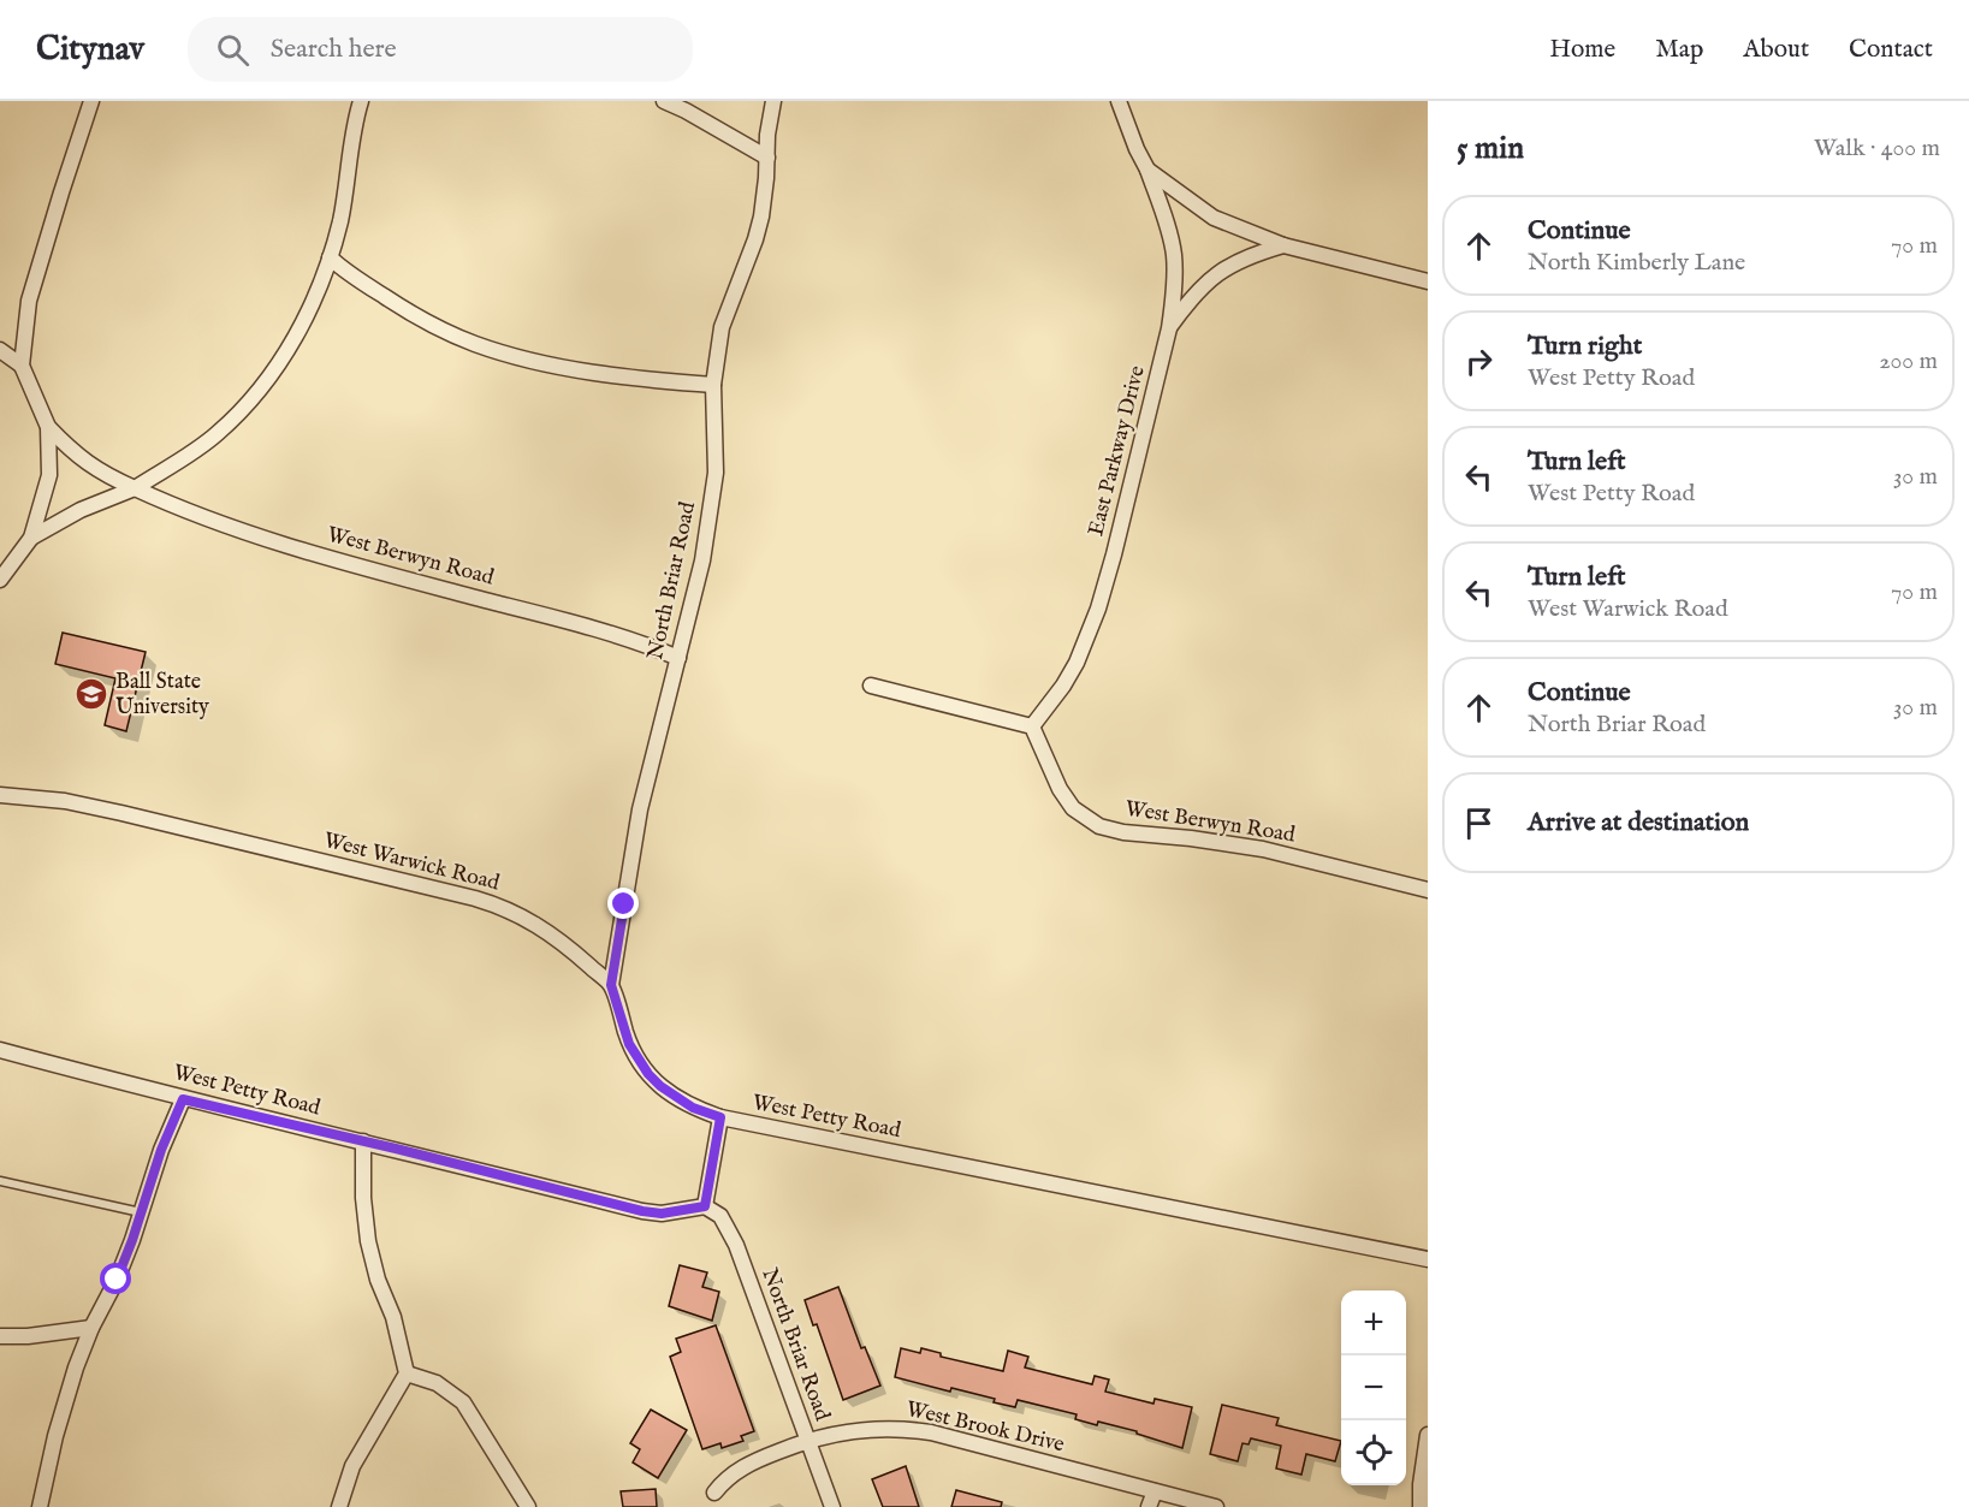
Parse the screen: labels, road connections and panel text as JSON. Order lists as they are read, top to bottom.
{
  "streets": {
    "street": [
      "East Parkway Drive",
      "West Berwyn Road",
      "North Briar Road",
      "West Warwick Road",
      "West Petty Road",
      "West Brook Drive"
    ]
  },
  "crossings": [
    ["East Parkway Drive", "West Berwyn Road"],
    ["West Berwyn Road", "North Briar Road"],
    ["North Briar Road", "West Warwick Road"],
    ["North Briar Road", "West Petty Road"],
    ["North Briar Road", "West Brook Drive"]
  ],
  "places": {
    "school or university": ["Ball State University"]
  },
  "page": {
    "header": "Citynav",
    "search": "Search here",
    "nav": [
      "Home",
      "Map",
      "About",
      "Contact"
    ],
    "heading": ["5 min", "Walk · 400 m"],
    "list": [
      ["Continue", "North Kimberly Lane", "70 m"],
      ["Turn right", "West Petty Road", "200 m"],
      ["Turn left", "West Petty Road", "30 m"],
      ["Turn left", "West Warwick Road", "70 m"],
      ["Continue", "North Briar Road", "30 m"],
      "Arrive at destination"
    ],
    "map_buttons": ["+", "−"]
  }
}
